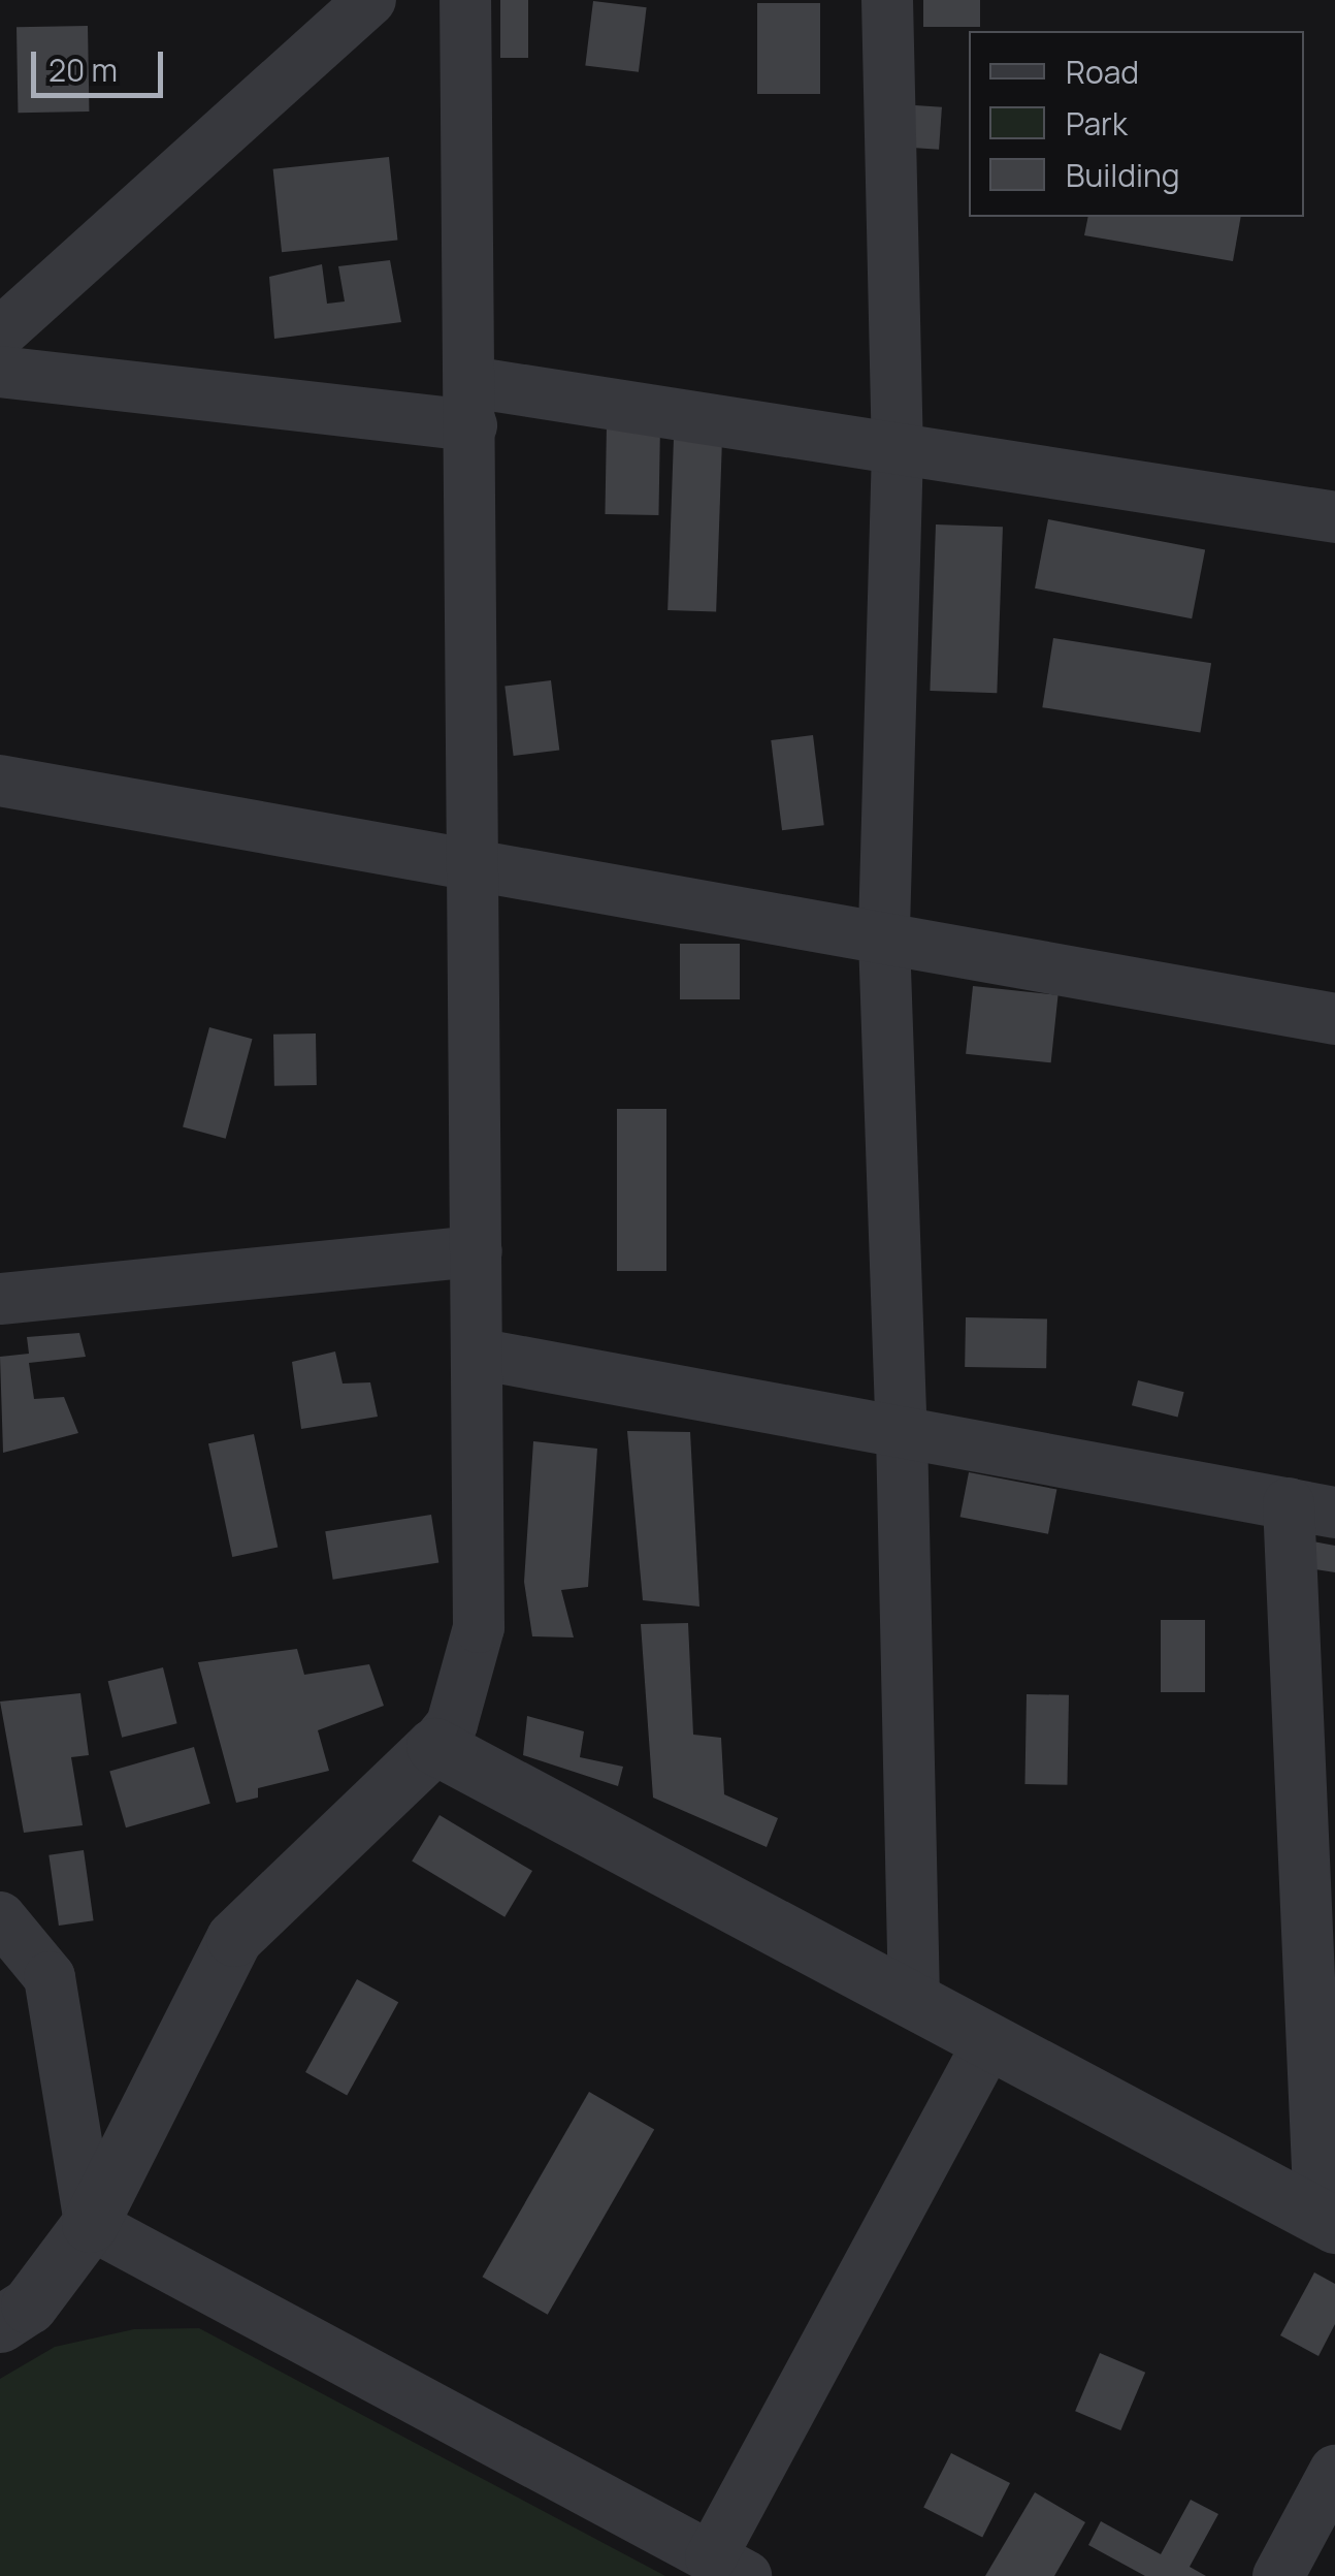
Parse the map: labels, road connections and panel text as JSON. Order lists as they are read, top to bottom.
{
  "legend": ["Road", "Park", "Building"],
  "scale_bar": "20 m"
}
